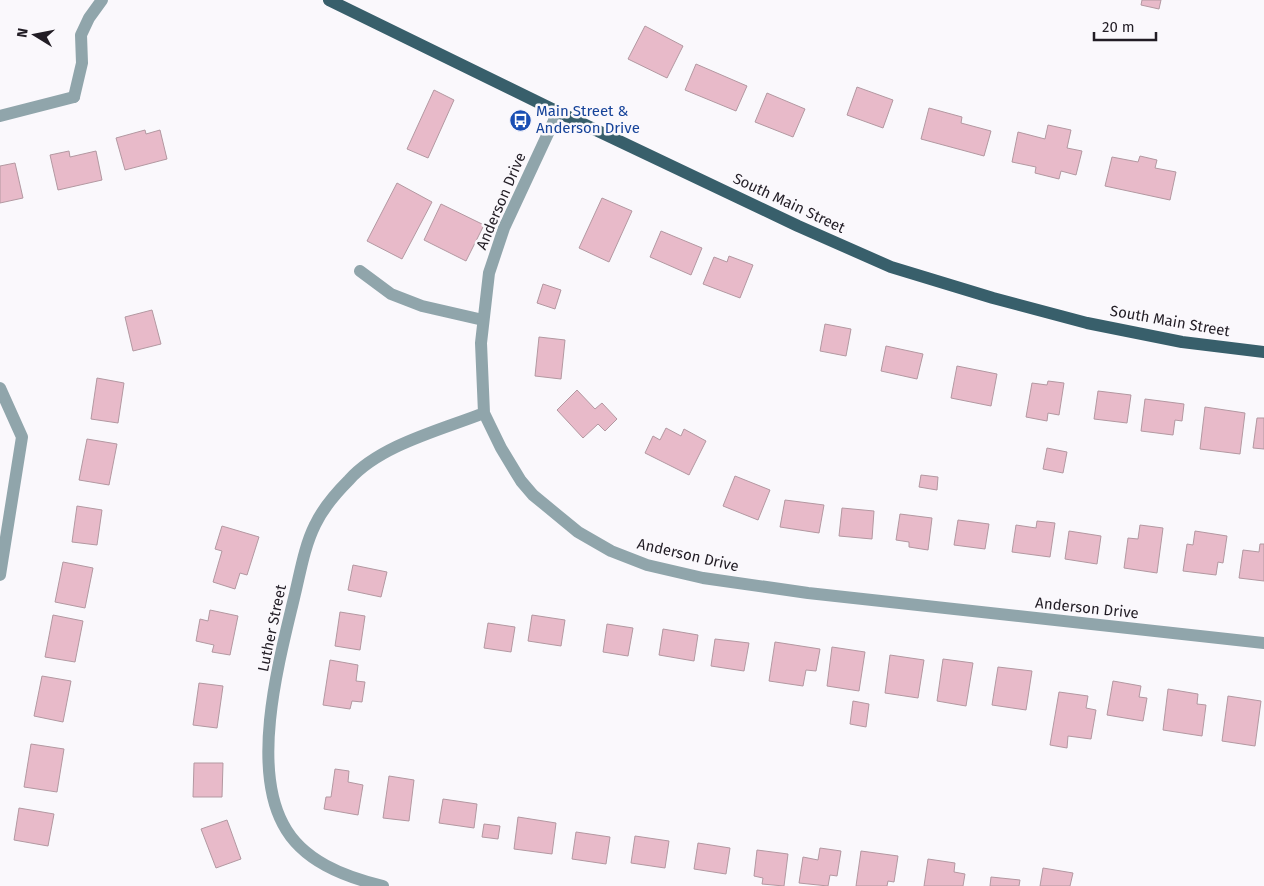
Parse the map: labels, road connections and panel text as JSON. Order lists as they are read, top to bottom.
{
  "streets": {
    "main road": ["South Main Street"],
    "street": ["Anderson Drive", "Luther Street"]
  },
  "crossings": [
    ["Anderson Drive", "South Main Street"],
    ["Anderson Drive", "Luther Street"]
  ],
  "places": {
    "bus stop": ["Main Street & Anderson Drive"]
  },
  "scale_bar": "20 m",
  "north": "left"
}
